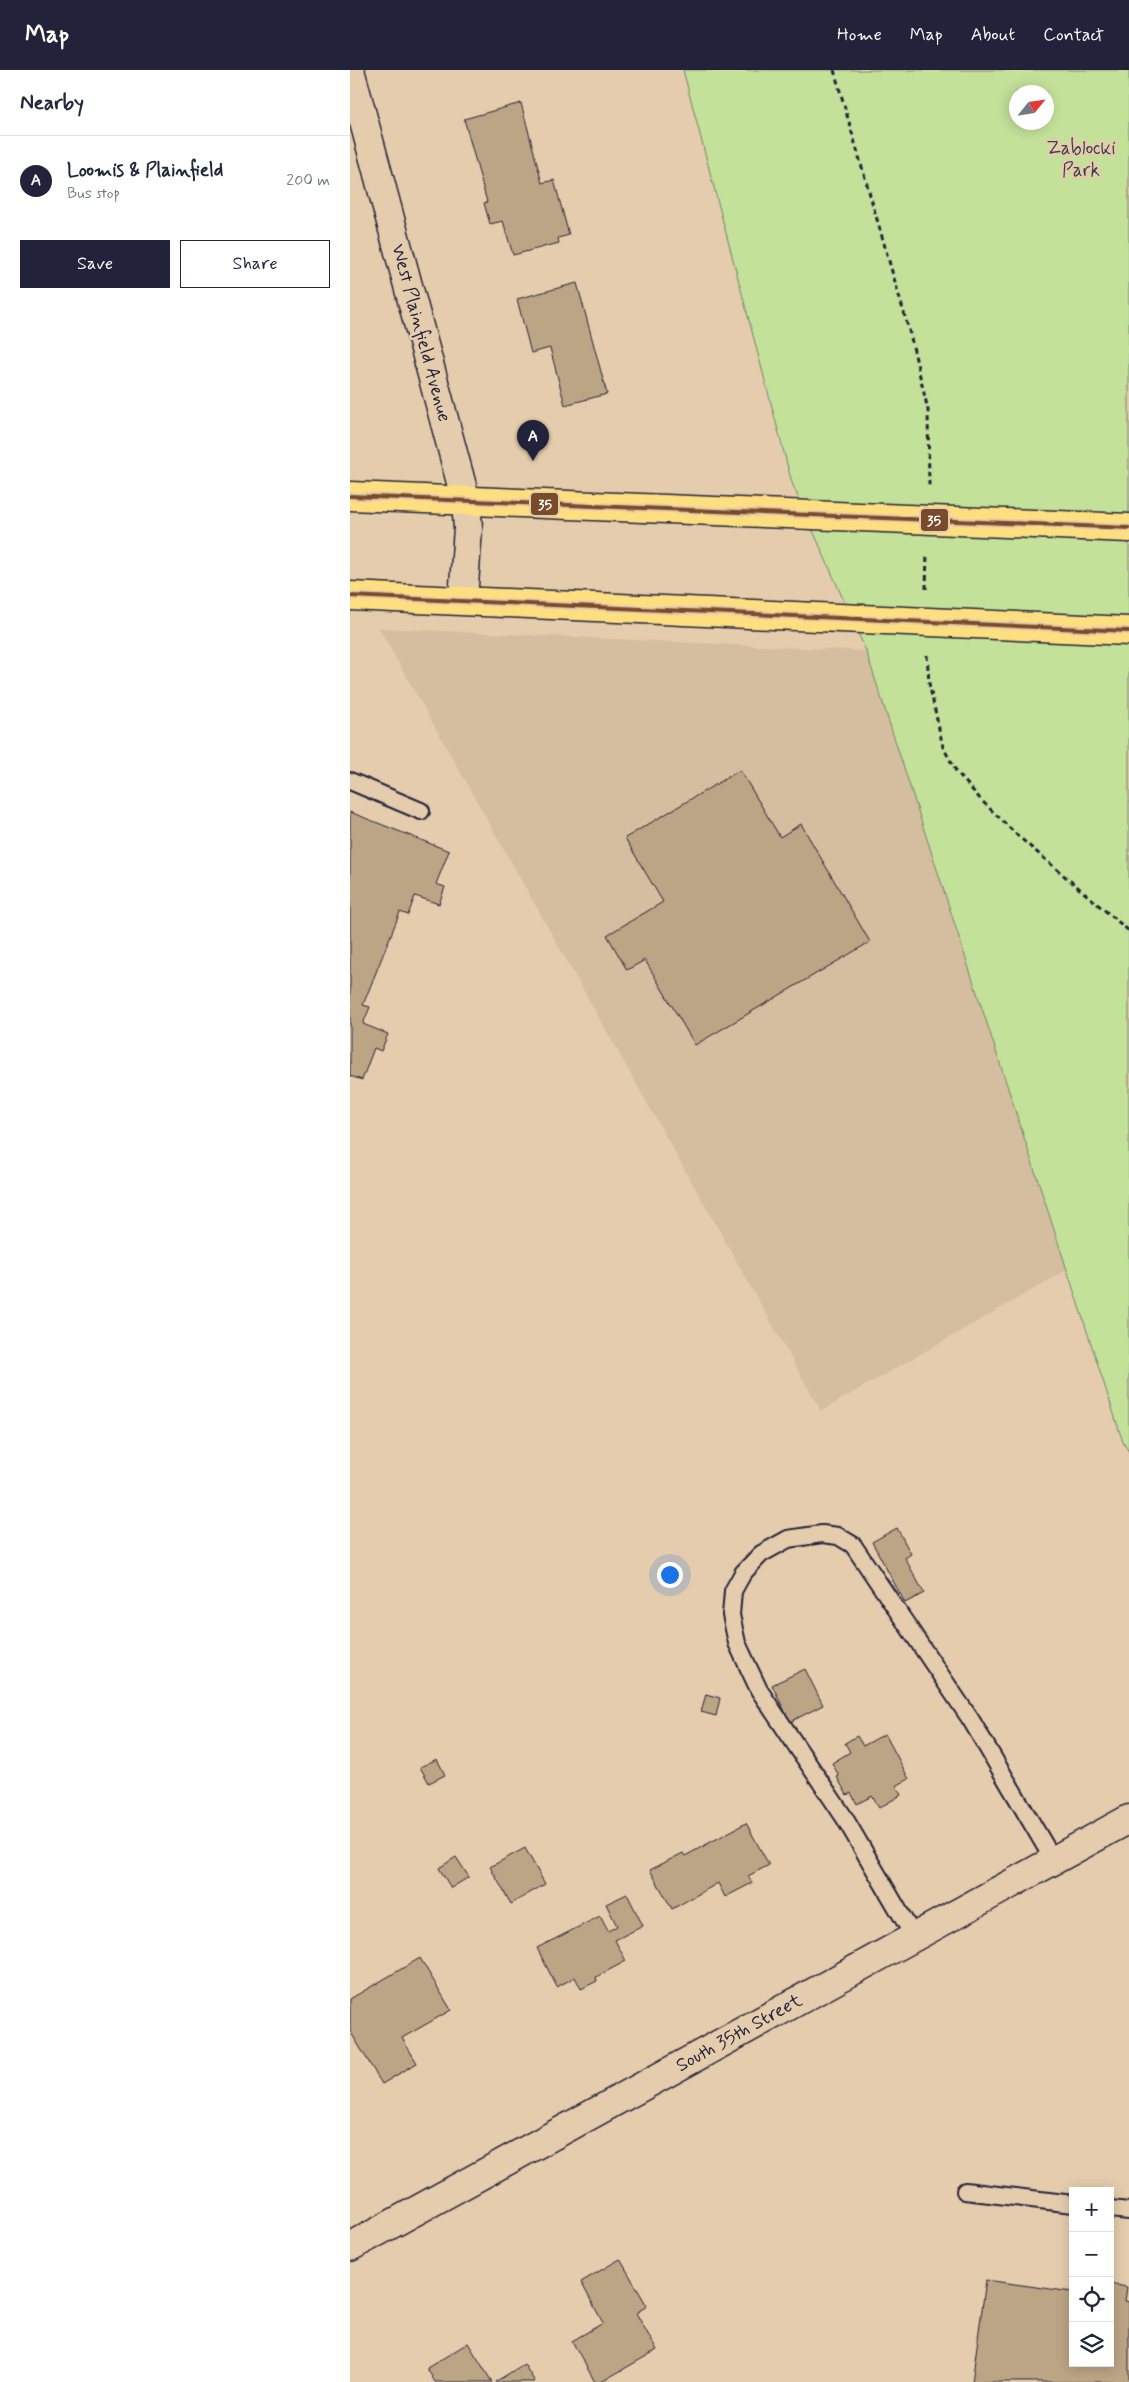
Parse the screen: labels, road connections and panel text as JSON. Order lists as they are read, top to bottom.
{
  "streets": {
    "street": ["West Plainfield Avenue", "South 35th Street"]
  },
  "parks": ["Zablocki Park"],
  "lines": ["transit line 35"],
  "north": "top right",
  "page": {
    "header": "Map",
    "nav": [
      "Home",
      "Map",
      "About",
      "Contact"
    ],
    "heading": "Nearby",
    "list": [
      {
        "mark": "A",
        "name": "Loomis & Plainfield",
        "note": "Bus stop",
        "value": "200 m"
      }
    ],
    "buttons": ["Save", "Share"],
    "pins": "A",
    "map_buttons": ["+", "−"]
  }
}
